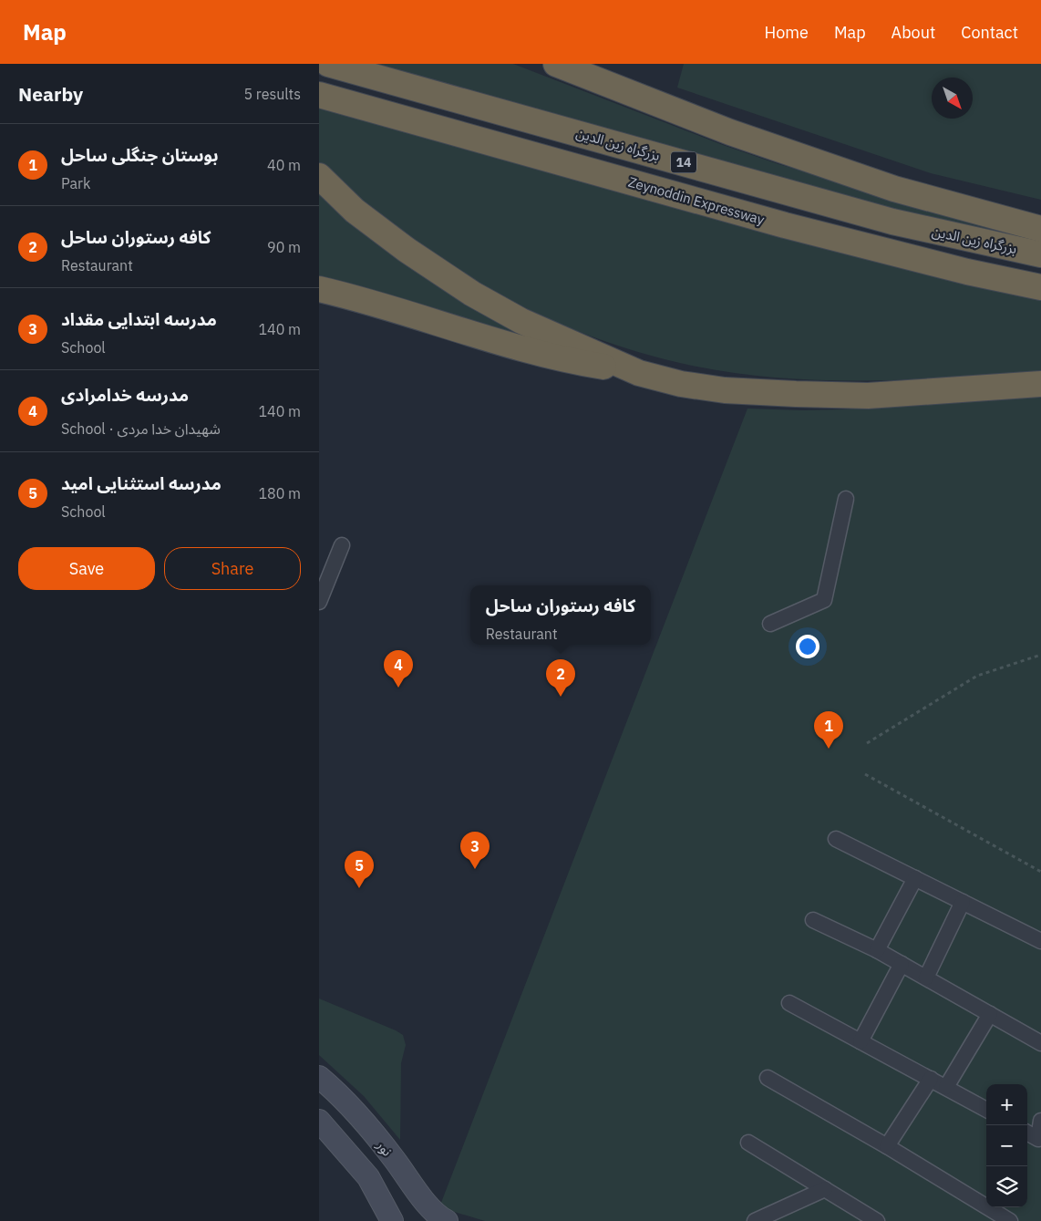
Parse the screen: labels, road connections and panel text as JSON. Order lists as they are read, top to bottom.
{
  "streets": {
    "highway": ["بزرگراه زین الدین", "14", "Zeynoddin Expressway"],
    "main road": ["نور"]
  },
  "north": "bottom right",
  "page": {
    "header": "Map",
    "nav": [
      "Home",
      "Map",
      "About",
      "Contact"
    ],
    "heading": ["Nearby", "5 results"],
    "list": [
      {
        "mark": "1",
        "name": "بوستان جنگلی ساحل",
        "note": "Park",
        "value": "40 m"
      },
      {
        "mark": "2",
        "name": "کافه رستوران ساحل",
        "note": "Restaurant",
        "value": "90 m"
      },
      {
        "mark": "3",
        "name": "مدرسه ابتدایی مقداد",
        "note": "School",
        "value": "140 m"
      },
      {
        "mark": "4",
        "name": "مدرسه خدامرادی",
        "note": "School · شهیدان خدا مردی",
        "value": "140 m"
      },
      {
        "mark": "5",
        "name": "مدرسه استثنایی امید",
        "note": "School",
        "value": "180 m"
      }
    ],
    "buttons": ["Save", "Share"],
    "popup": ["کافه رستوران ساحل", "Restaurant"],
    "pins": [
      "4",
      "2",
      "1",
      "3",
      "5"
    ],
    "map_buttons": ["+", "−"]
  }
}
